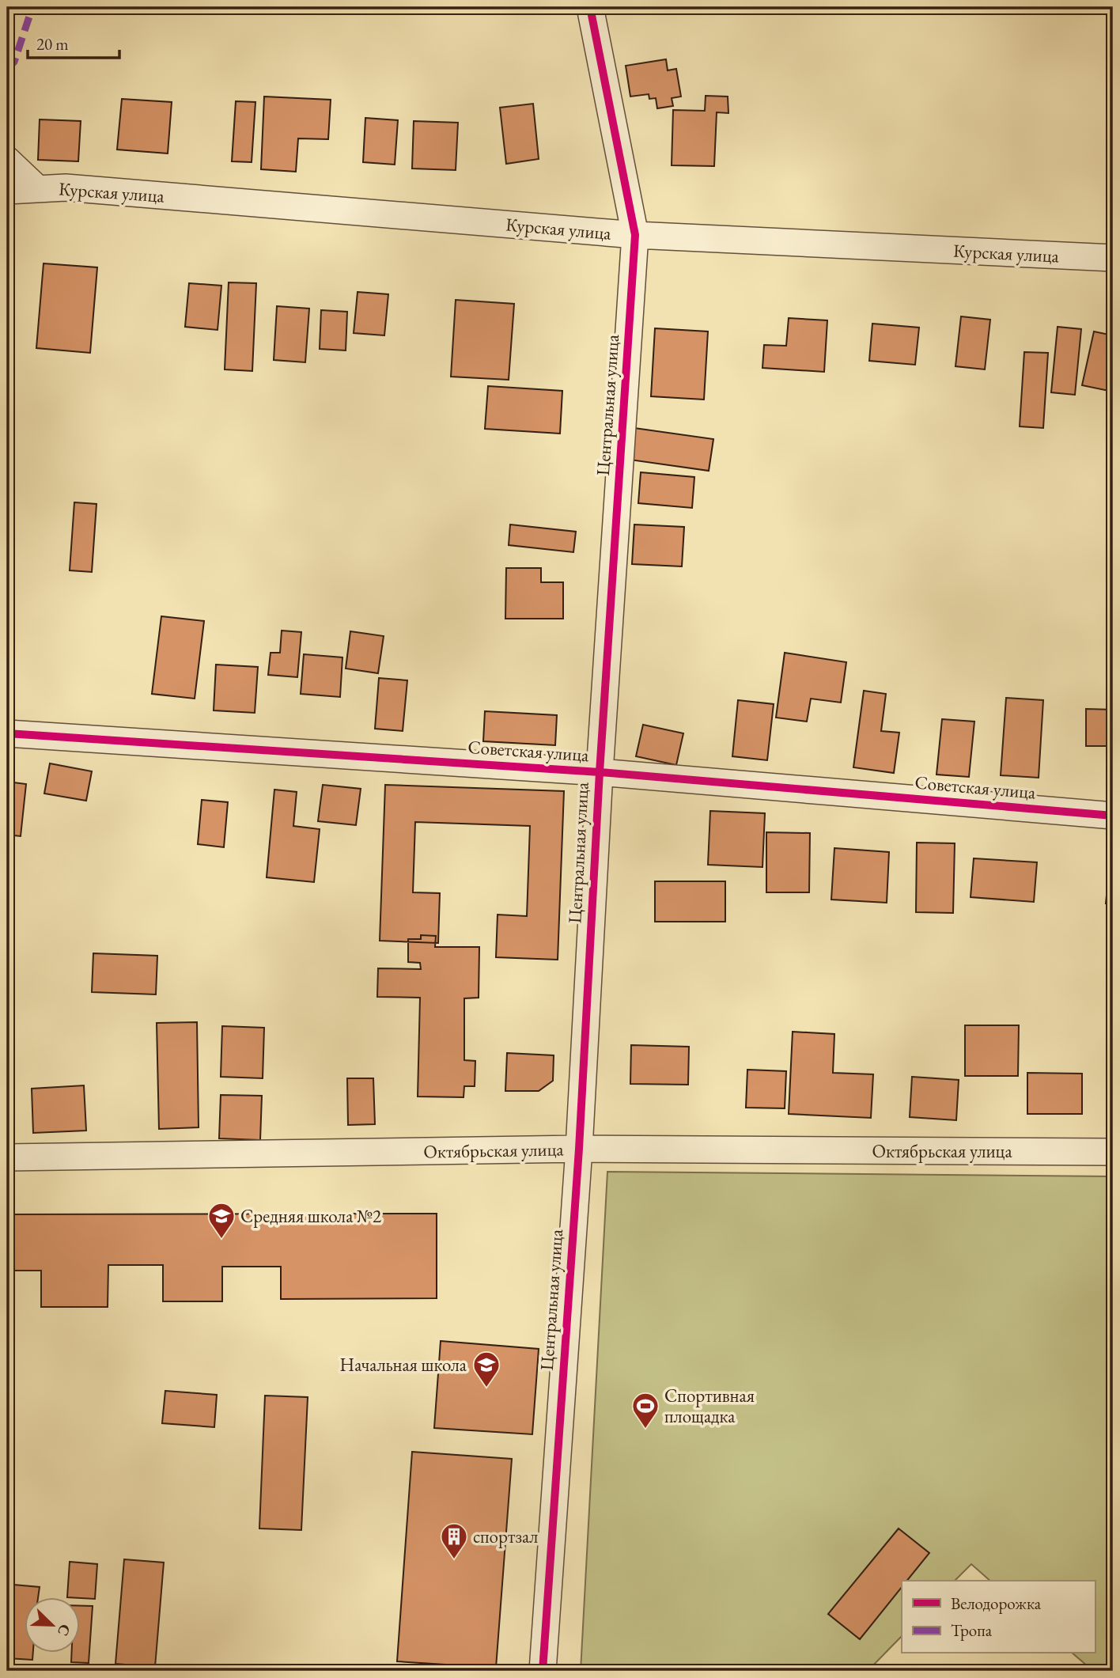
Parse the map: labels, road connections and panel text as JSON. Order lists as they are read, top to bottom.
{
  "streets": {
    "street": [
      "Курская улица",
      "Центральная улица",
      "Советская улица",
      "Октябрьская улица"
    ]
  },
  "crossings": [
    ["Курская улица", "Центральная улица"],
    ["Центральная улица", "Советская улица"],
    ["Центральная улица", "Октябрьская улица"]
  ],
  "places": {
    "school or university": ["Средняя школа №2", "Начальная школа"],
    "sports": ["Cпортивная площадка"],
    "building": ["спортзал"]
  },
  "legend": ["Велодорожка", "Тропа"],
  "scale_bar": "20 m",
  "north": "bottom right"
}
